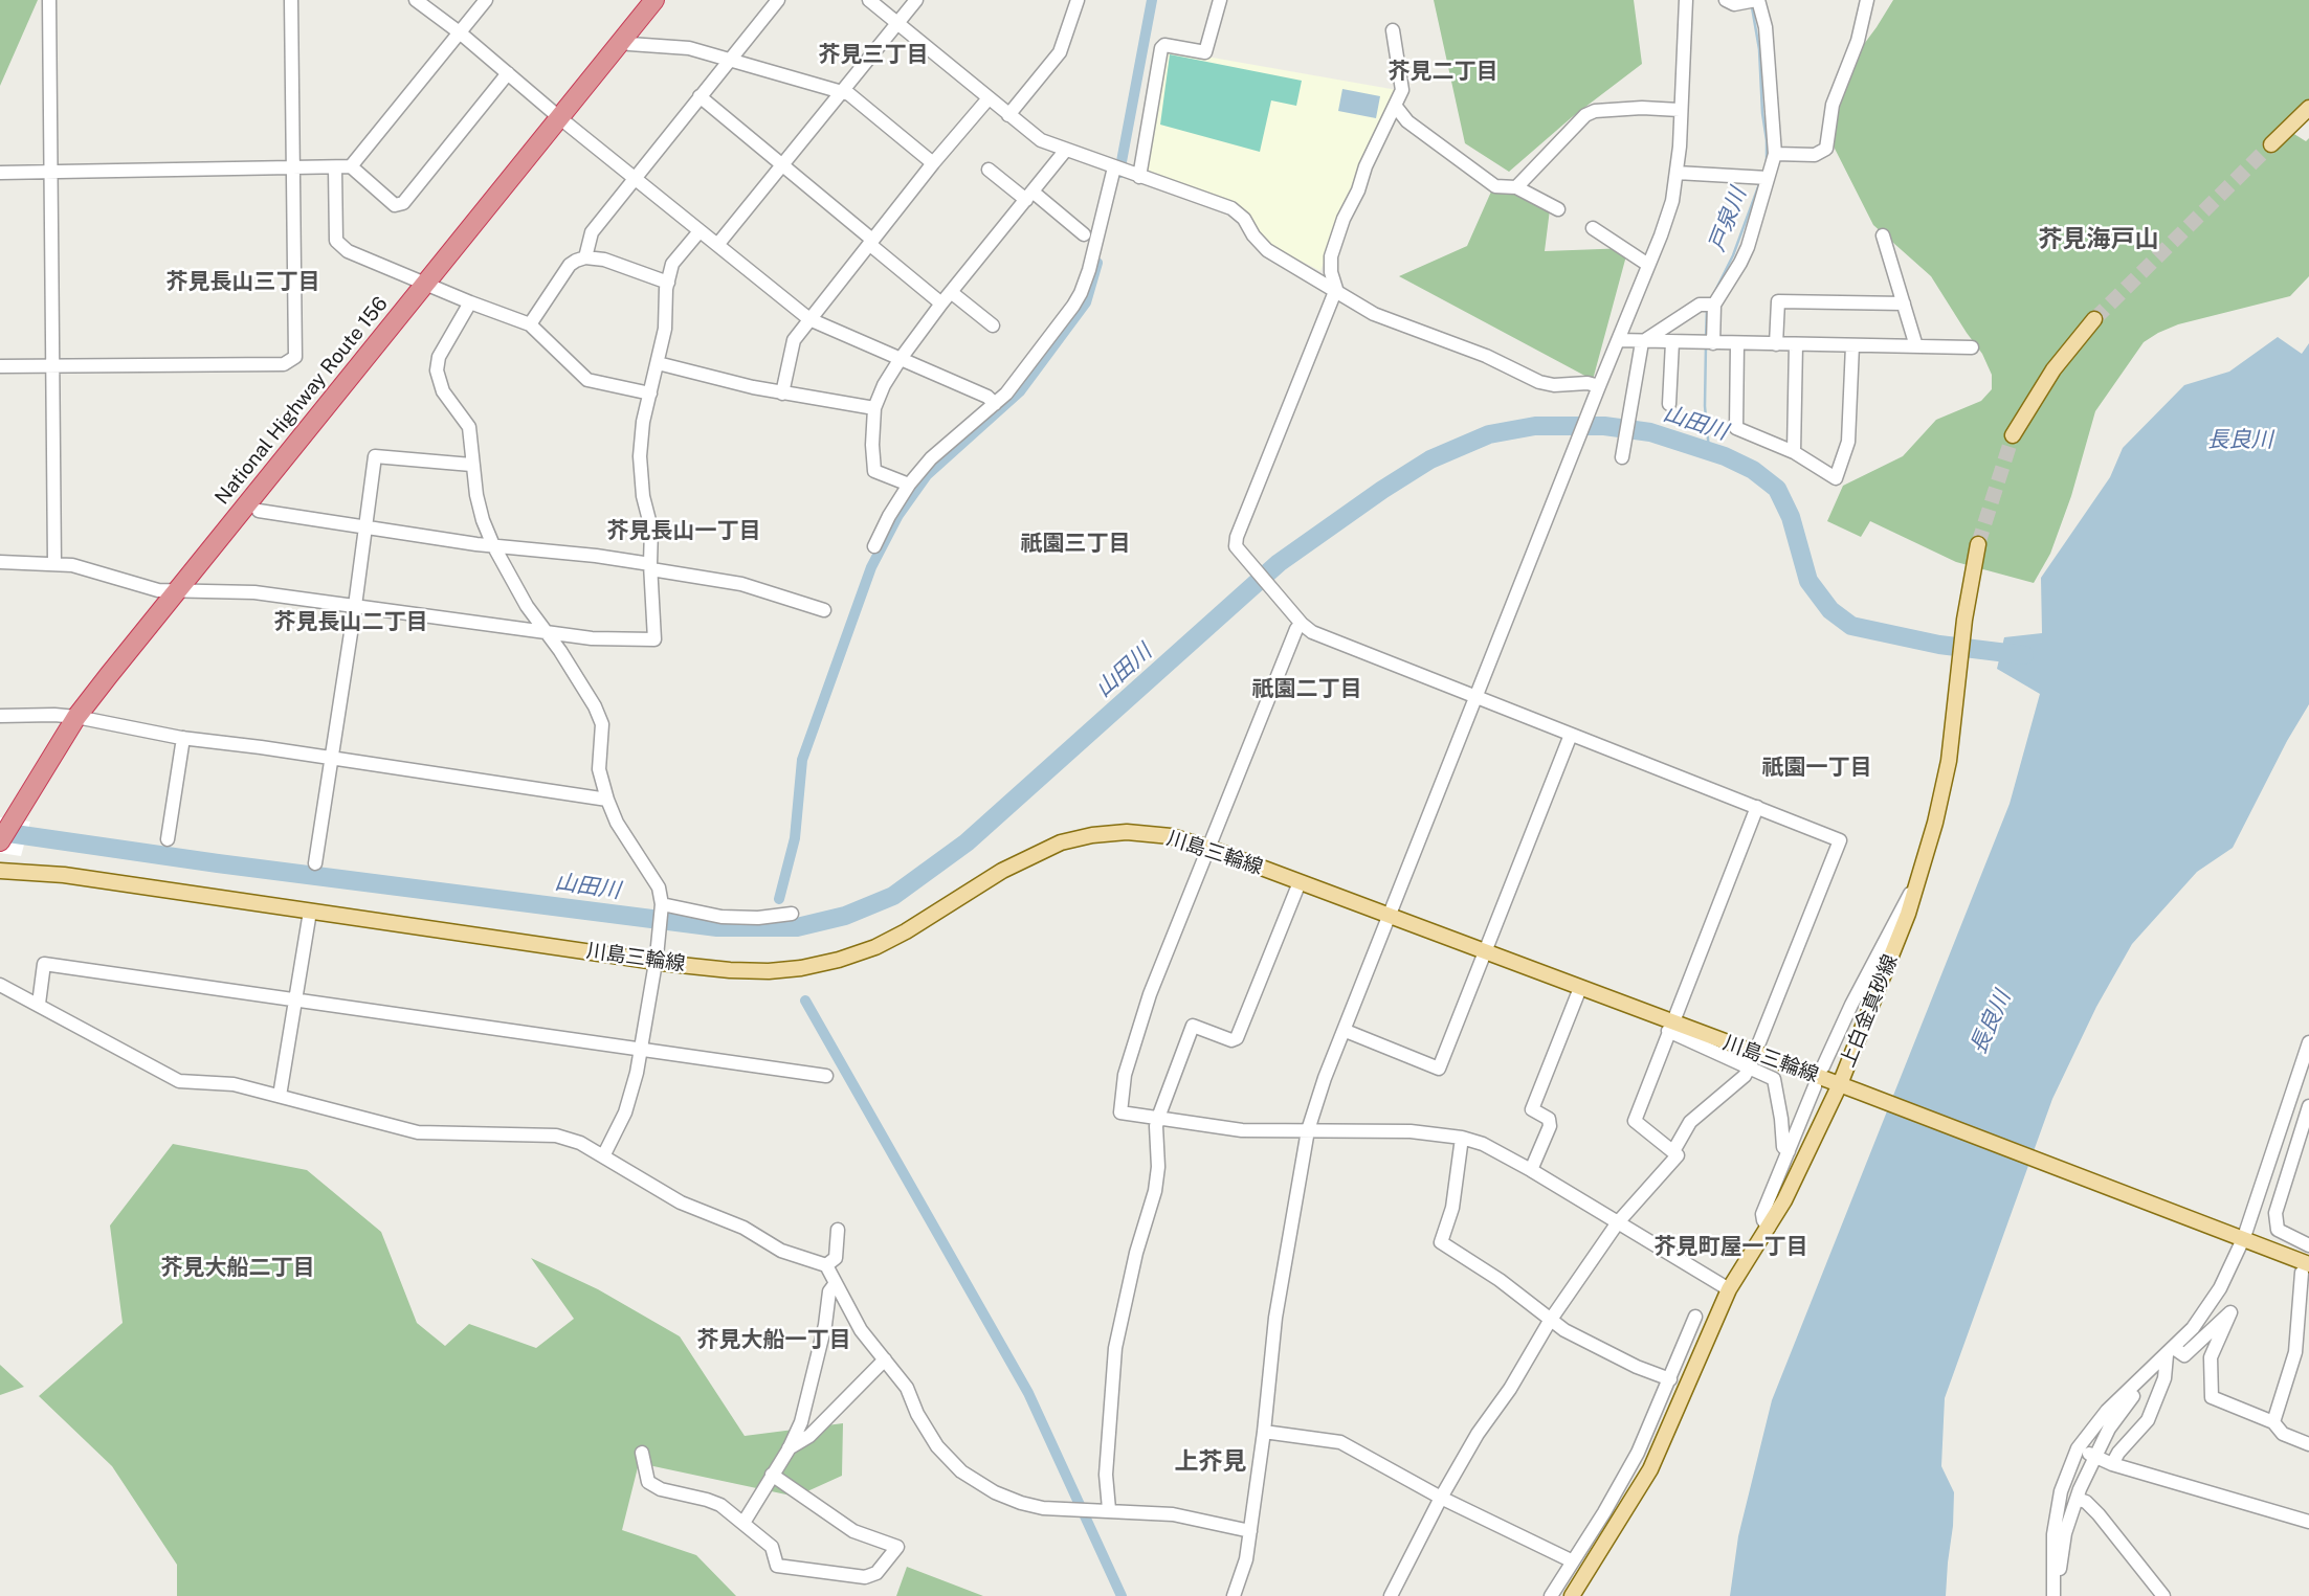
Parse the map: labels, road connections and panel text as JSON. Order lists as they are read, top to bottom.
{
  "streets": {
    "highway": ["National Highway Route 156"],
    "main road": ["川島三輪線", "上白金真砂線"]
  },
  "crossings": [
    ["川島三輪線", "上白金真砂線"]
  ],
  "districts": [
    "芥見三丁目",
    "芥見二丁目",
    "芥見海戸山",
    "芥見長山三丁目",
    "芥見長山一丁目",
    "祇園三丁目",
    "芥見長山二丁目",
    "祇園二丁目",
    "祇園一丁目",
    "芥見町屋一丁目",
    "芥見大船二丁目",
    "芥見大船一丁目",
    "上芥見"
  ],
  "water": ["戸泉川", "山田川", "長良川"]
}
